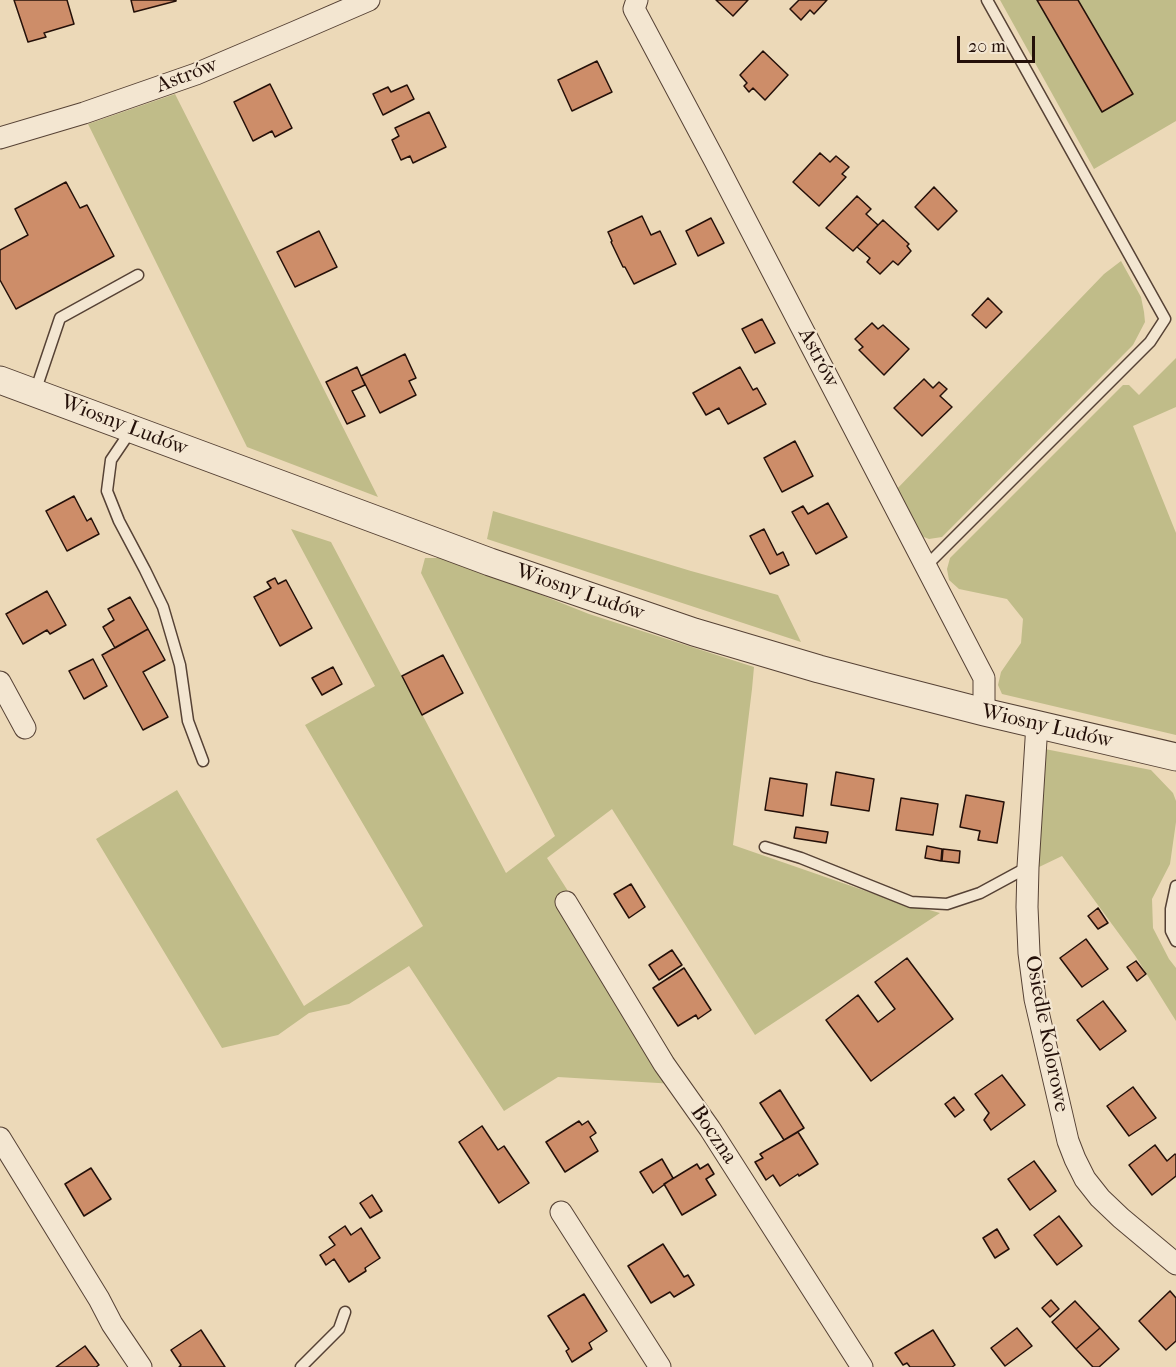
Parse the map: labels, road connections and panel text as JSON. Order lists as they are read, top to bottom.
{
  "streets": {
    "street": [
      "Astrów",
      "Wiosny Ludów",
      "Osiedle Kolorowe",
      "Boczna"
    ]
  },
  "crossings": [
    ["Astrów", "Wiosny Ludów"],
    ["Wiosny Ludów", "Osiedle Kolorowe"]
  ],
  "scale_bar": "20 m"
}
